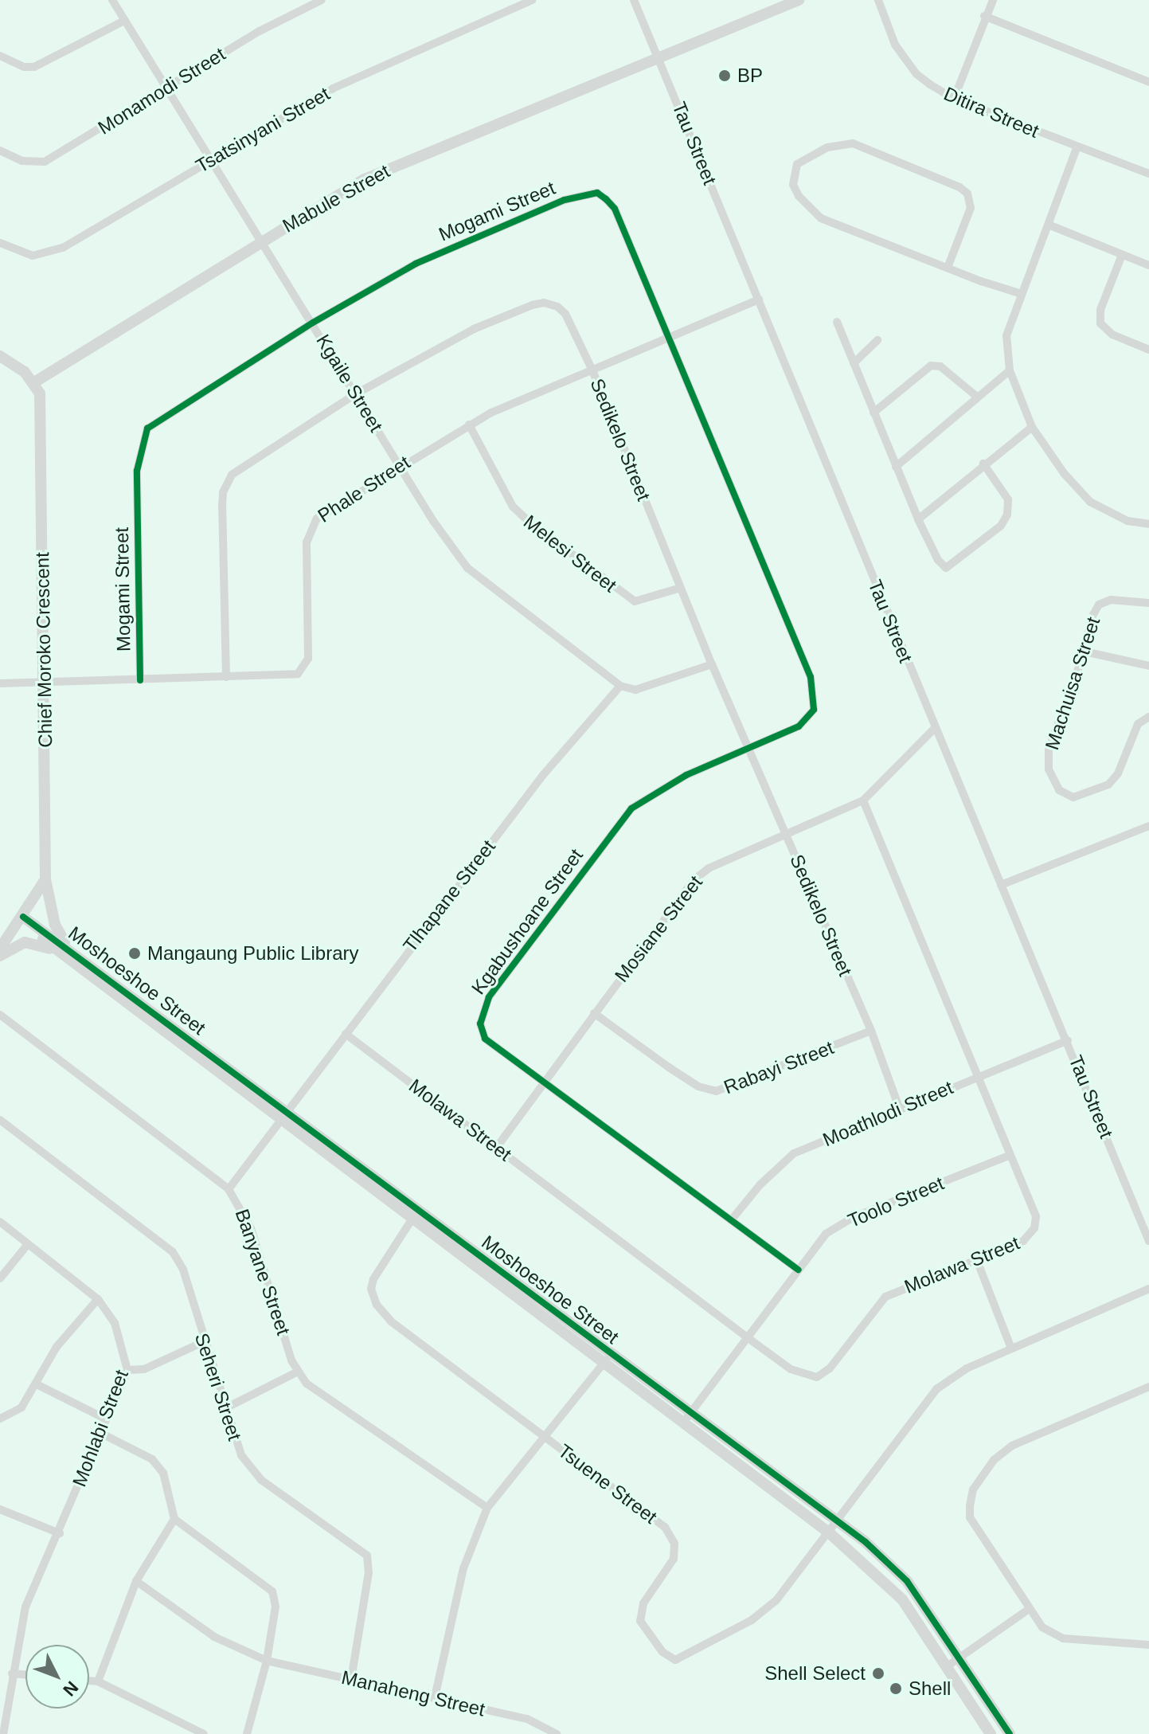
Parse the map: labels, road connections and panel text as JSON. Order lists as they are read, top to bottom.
{
  "streets": {
    "street": [
      "Monamodi Street",
      "Ditira Street",
      "Tsatsinyani Street",
      "Tau Street",
      "Mabule Street",
      "Mogami Street",
      "Kgaile Street",
      "Sedikelo Street",
      "Phale Street",
      "Melesi Street",
      "Chief Moroko Crescent",
      "Machuisa Street",
      "Tlhapane Street",
      "Kgabushoane Street",
      "Mosiane Street",
      "Moshoeshoe Street",
      "Rabayi Street",
      "Moathlodi Street",
      "Molawa Street",
      "Toolo Street",
      "Banyane Street",
      "Seheri Street",
      "Mohlabi Street",
      "Tsuene Street",
      "Manaheng Street"
    ]
  },
  "crossings": [
    ["Monamodi Street", "Kgaile Street"],
    ["Tsatsinyani Street", "Kgaile Street"],
    ["Tau Street", "Mabule Street"],
    ["Tau Street", "Phale Street"],
    ["Tau Street", "Mosiane Street"],
    ["Tau Street", "Moathlodi Street"],
    ["Mabule Street", "Kgaile Street"],
    ["Mabule Street", "Chief Moroko Crescent"],
    ["Mogami Street", "Kgaile Street"],
    ["Mogami Street", "Phale Street"],
    ["Mogami Street", "Kgabushoane Street"],
    ["Kgaile Street", "Sedikelo Street"],
    ["Kgaile Street", "Phale Street"],
    ["Kgaile Street", "Tlhapane Street"],
    ["Sedikelo Street", "Phale Street"],
    ["Sedikelo Street", "Melesi Street"],
    ["Sedikelo Street", "Kgabushoane Street"],
    ["Sedikelo Street", "Mosiane Street"],
    ["Sedikelo Street", "Rabayi Street"],
    ["Sedikelo Street", "Moathlodi Street"],
    ["Phale Street", "Melesi Street"],
    ["Phale Street", "Chief Moroko Crescent"],
    ["Chief Moroko Crescent", "Moshoeshoe Street"],
    ["Tlhapane Street", "Moshoeshoe Street"],
    ["Tlhapane Street", "Molawa Street"],
    ["Tlhapane Street", "Banyane Street"],
    ["Kgabushoane Street", "Mosiane Street"],
    ["Kgabushoane Street", "Moathlodi Street"],
    ["Kgabushoane Street", "Toolo Street"],
    ["Mosiane Street", "Rabayi Street"],
    ["Mosiane Street", "Molawa Street"],
    ["Moshoeshoe Street", "Toolo Street"],
    ["Moshoeshoe Street", "Tsuene Street"],
    ["Moathlodi Street", "Molawa Street"],
    ["Molawa Street", "Toolo Street"],
    ["Seheri Street", "Manaheng Street"]
  ],
  "places": [
    "BP",
    "Mangaung Public Library",
    "Shell Select",
    "Shell"
  ],
  "north": "bottom right"
}
